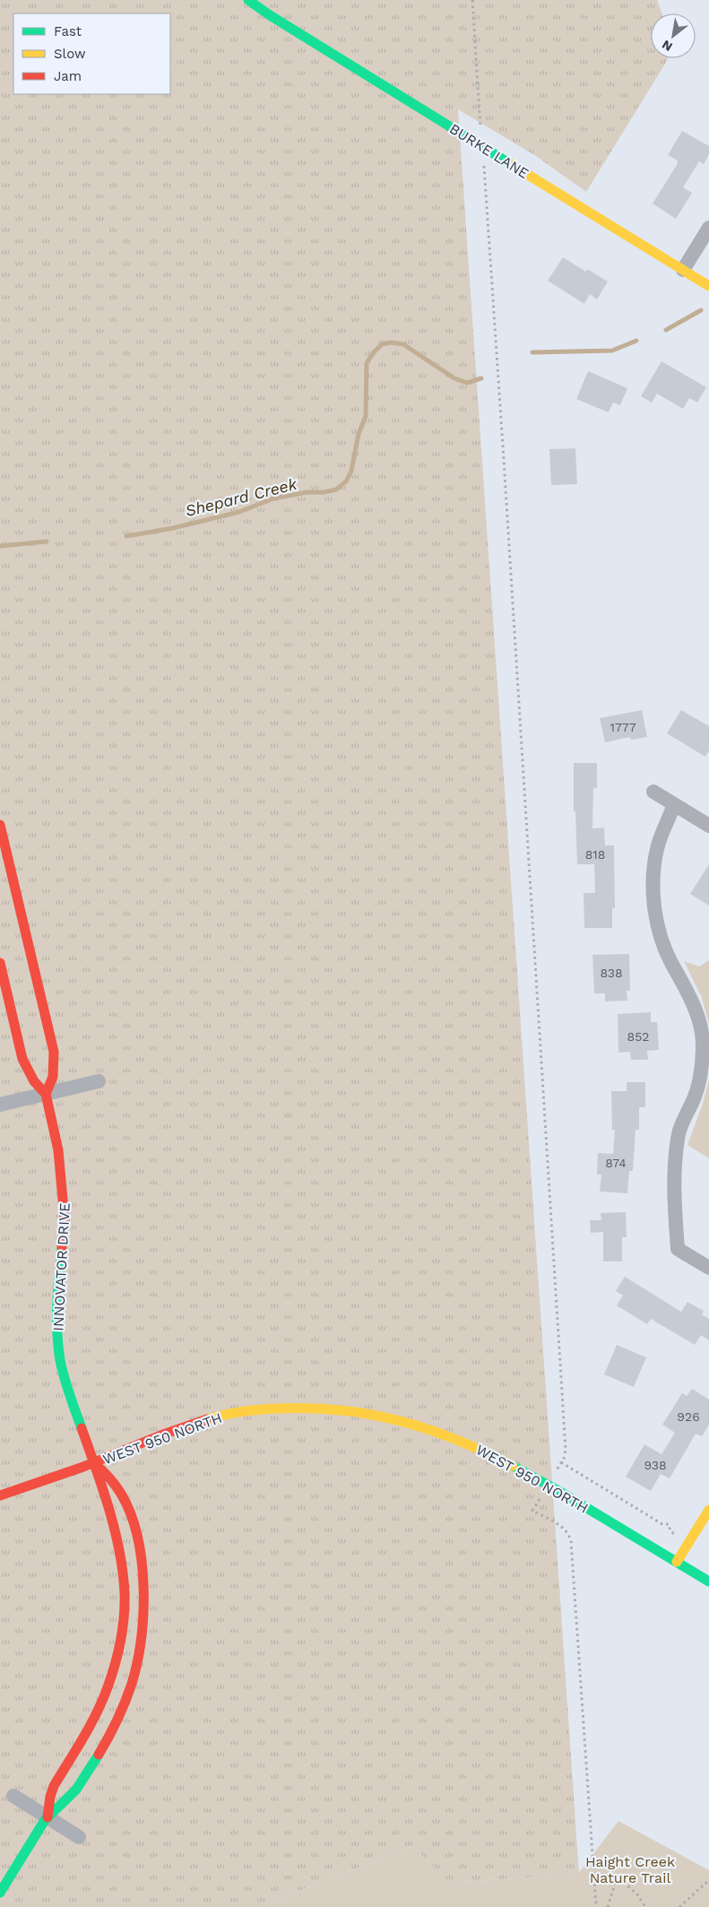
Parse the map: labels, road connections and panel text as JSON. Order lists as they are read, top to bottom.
{
  "streets": {
    "main road": ["BURKE LANE", "INNOVATOR DRIVE", "WEST 950 NORTH"]
  },
  "crossings": [
    ["INNOVATOR DRIVE", "WEST 950 NORTH"]
  ],
  "water": ["Shepard Creek"],
  "parks": ["Haight Creek Nature Trail"],
  "house_numbers": [
    "1777",
    "818",
    "838",
    "852",
    "874",
    "926",
    "938"
  ],
  "legend": ["Fast", "Slow", "Jam"],
  "north": "bottom left"
}
